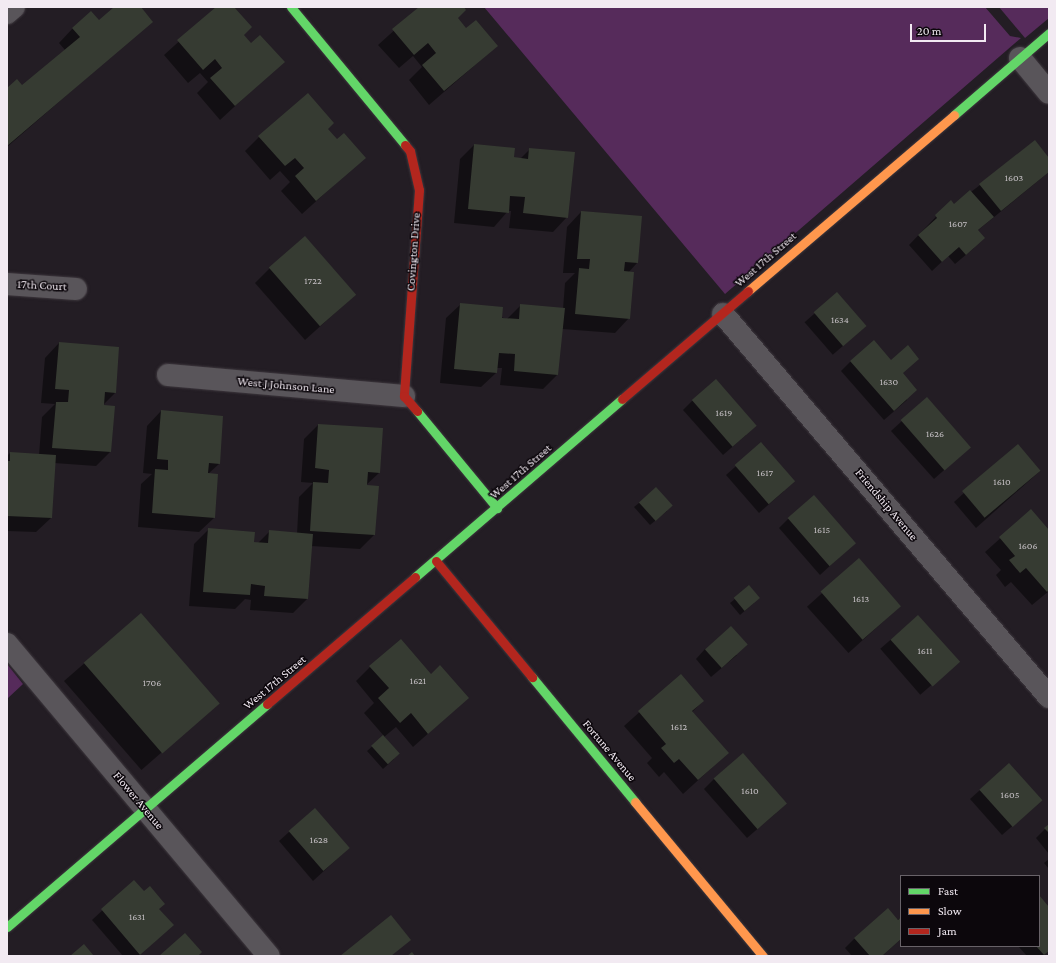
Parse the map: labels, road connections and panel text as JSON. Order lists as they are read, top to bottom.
{
  "streets": {
    "main road": ["Covington Drive", "West 17th Street", "Fortune Avenue"],
    "street": [
      "17th Court",
      "West J Johnson Lane",
      "Friendship Avenue",
      "Flower Avenue"
    ]
  },
  "crossings": [
    ["Covington Drive", "West J Johnson Lane"],
    ["West 17th Street", "Friendship Avenue"],
    ["West 17th Street", "Fortune Avenue"],
    ["West 17th Street", "Flower Avenue"]
  ],
  "house_numbers": [
    "1603",
    "1607",
    "1722",
    "1634",
    "1630",
    "1619",
    "1626",
    "1617",
    "1610",
    "1615",
    "1606",
    "1613",
    "1611",
    "1621",
    "1706",
    "1612",
    "1610",
    "1605",
    "1628",
    "1631"
  ],
  "legend": ["Fast", "Slow", "Jam"],
  "scale_bar": "20 m"
}
